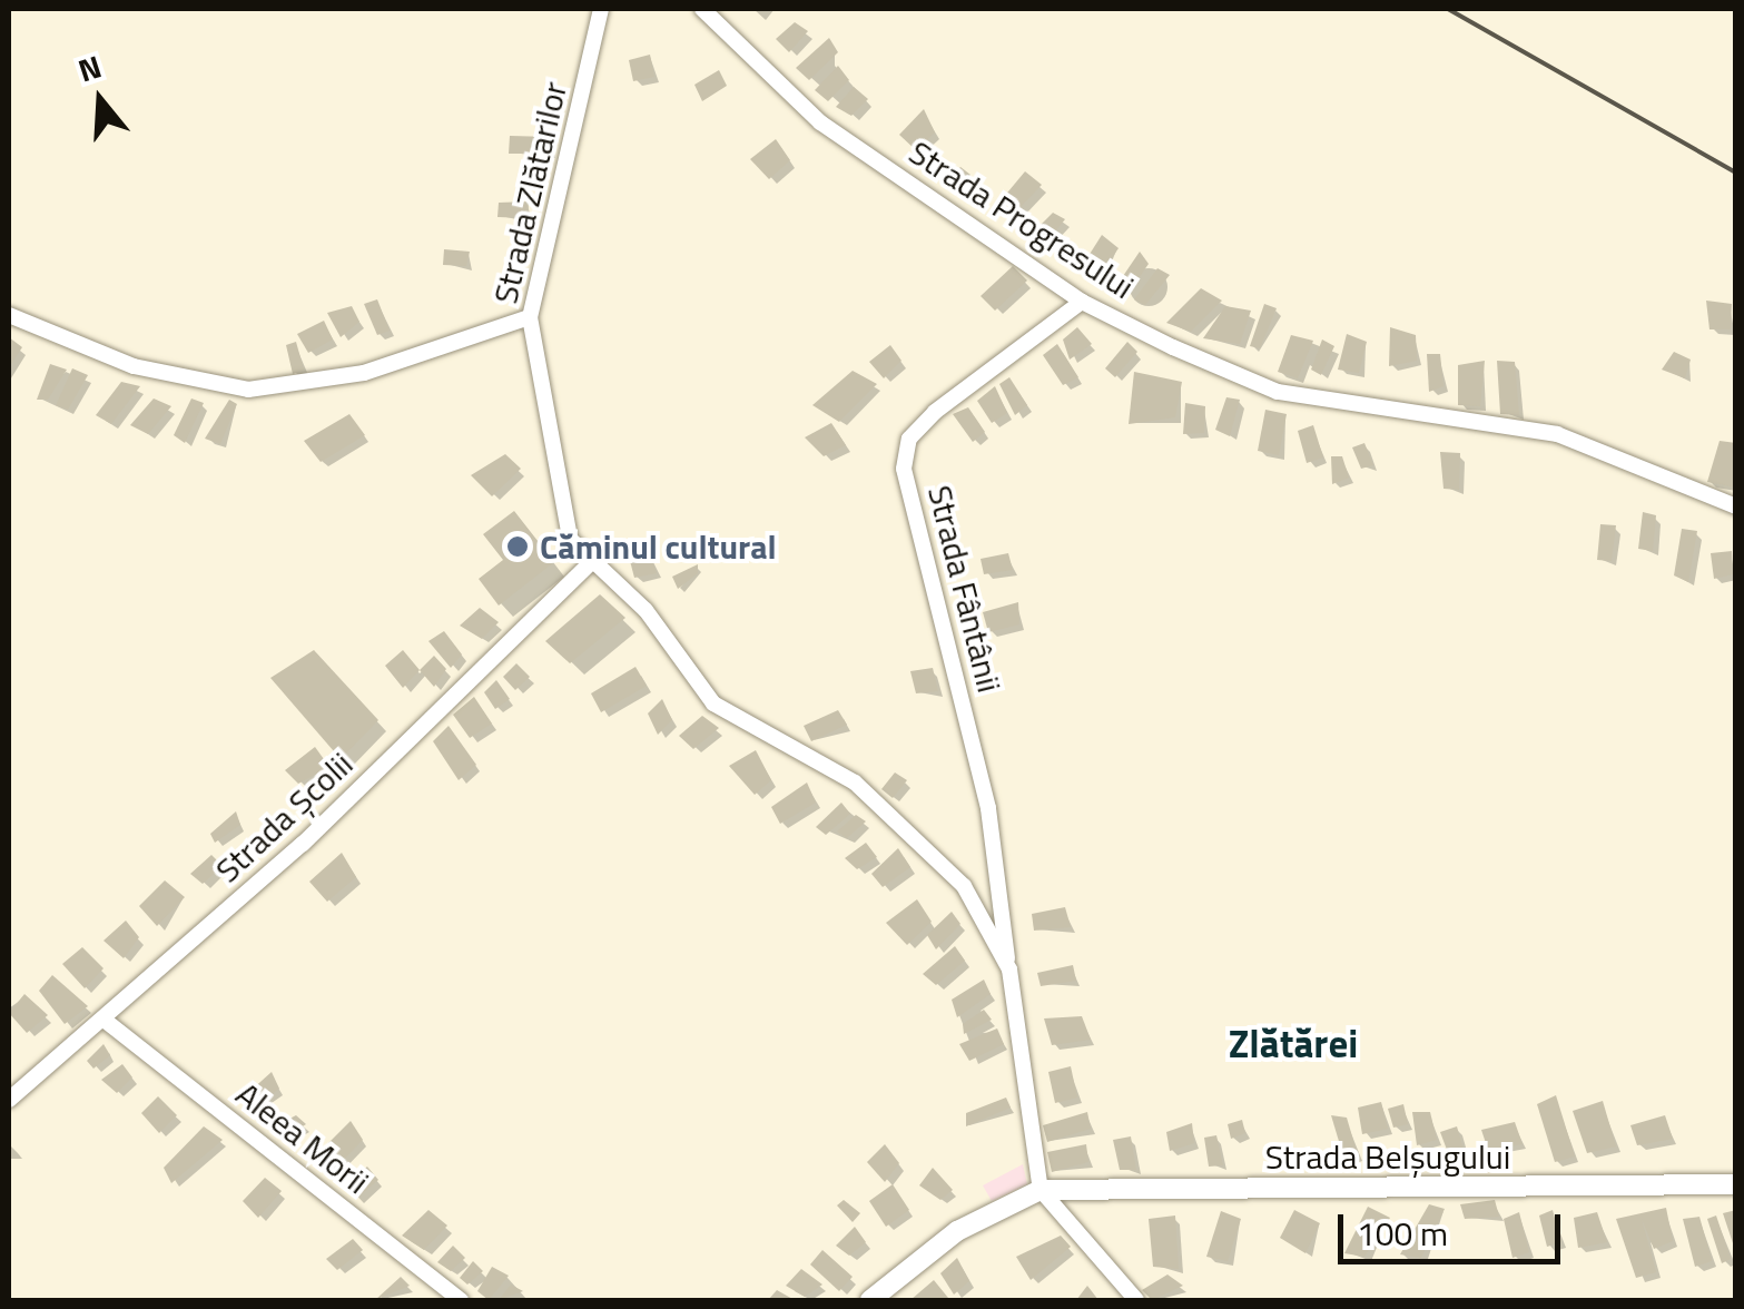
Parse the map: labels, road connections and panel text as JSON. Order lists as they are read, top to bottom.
{
  "streets": {
    "main road": ["Strada Belșugului"],
    "street": [
      "Strada Zlătarilor",
      "Strada Progresului",
      "Strada Fântânii",
      "Strada Școlii",
      "Aleea Morii"
    ]
  },
  "crossings": [
    ["Strada Zlătarilor", "Strada Fântânii"],
    ["Strada Zlătarilor", "Strada Școlii"],
    ["Strada Zlătarilor", "Strada Belșugului"],
    ["Strada Progresului", "Strada Fântânii"],
    ["Strada Școlii", "Aleea Morii"]
  ],
  "districts": ["Zlătărei"],
  "places": ["Căminul cultural"],
  "scale_bar": "100 m",
  "north": "top"
}
